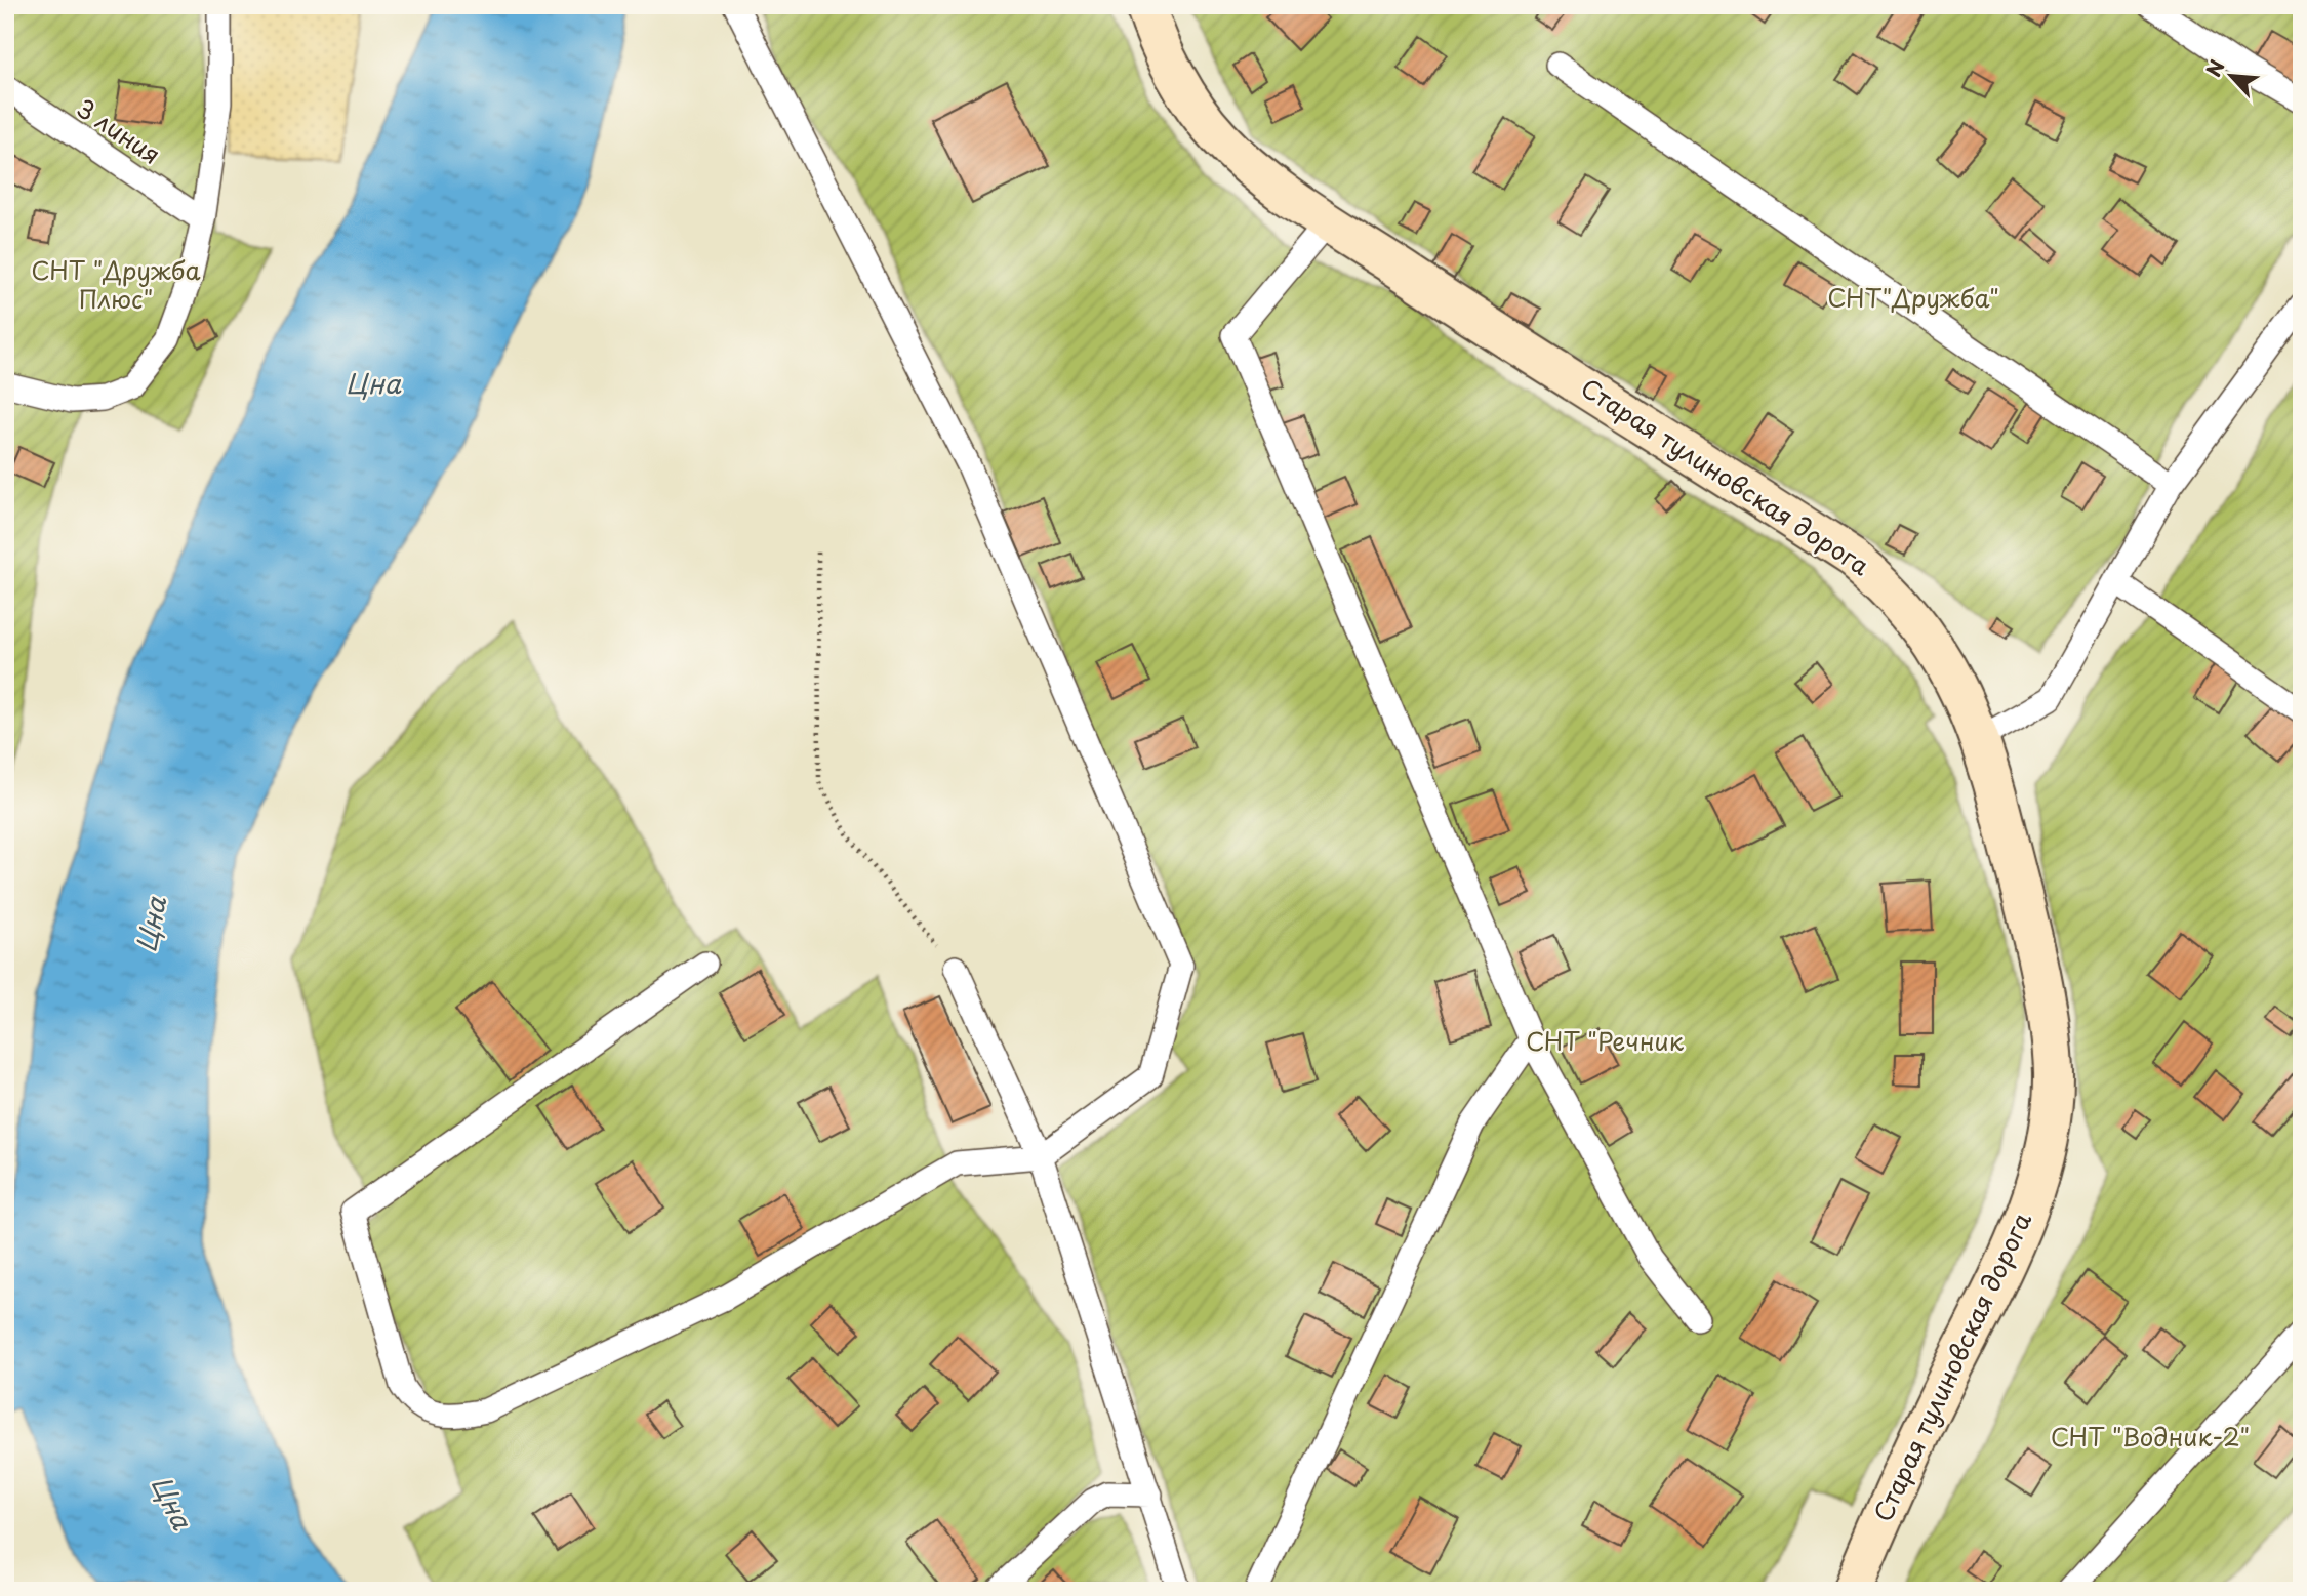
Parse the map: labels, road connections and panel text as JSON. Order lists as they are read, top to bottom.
{
  "streets": {
    "street": ["Старая тулиновская дорога"],
    "lane": ["3 линия"]
  },
  "water": ["Цна"],
  "parks": [
    "СНТ \"Дружба Плюс\"",
    "СНТ\"Дружба\"",
    "СНТ \"Речник",
    "СНТ \"Водник-2\""
  ],
  "north": "top left"
}
